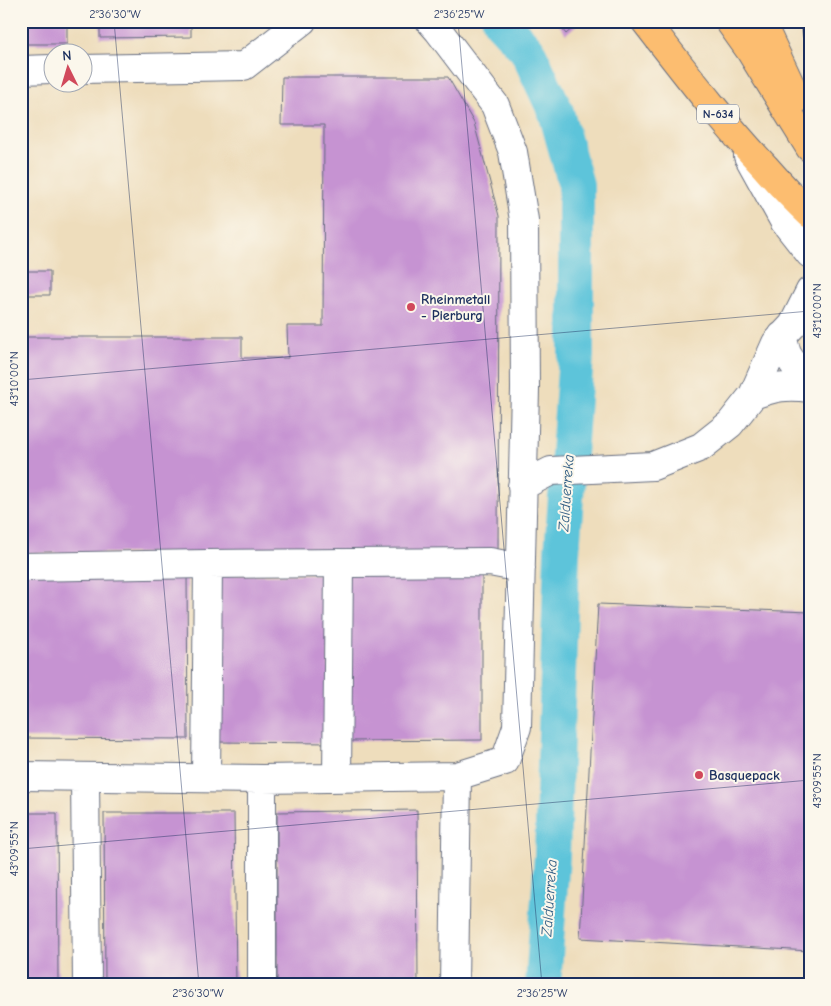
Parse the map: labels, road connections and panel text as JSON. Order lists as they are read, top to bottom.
{
  "streets": {
    "highway": ["N-634"]
  },
  "water": ["Zalduerreka"],
  "places": ["Rheinmetall - Pierburg", "Basquepack"],
  "north": "top",
  "coordinates": [
    "2°36'30\"W",
    "2°36'25\"W",
    "43°10'00\"N",
    "43°09'55\"N"
  ]
}
